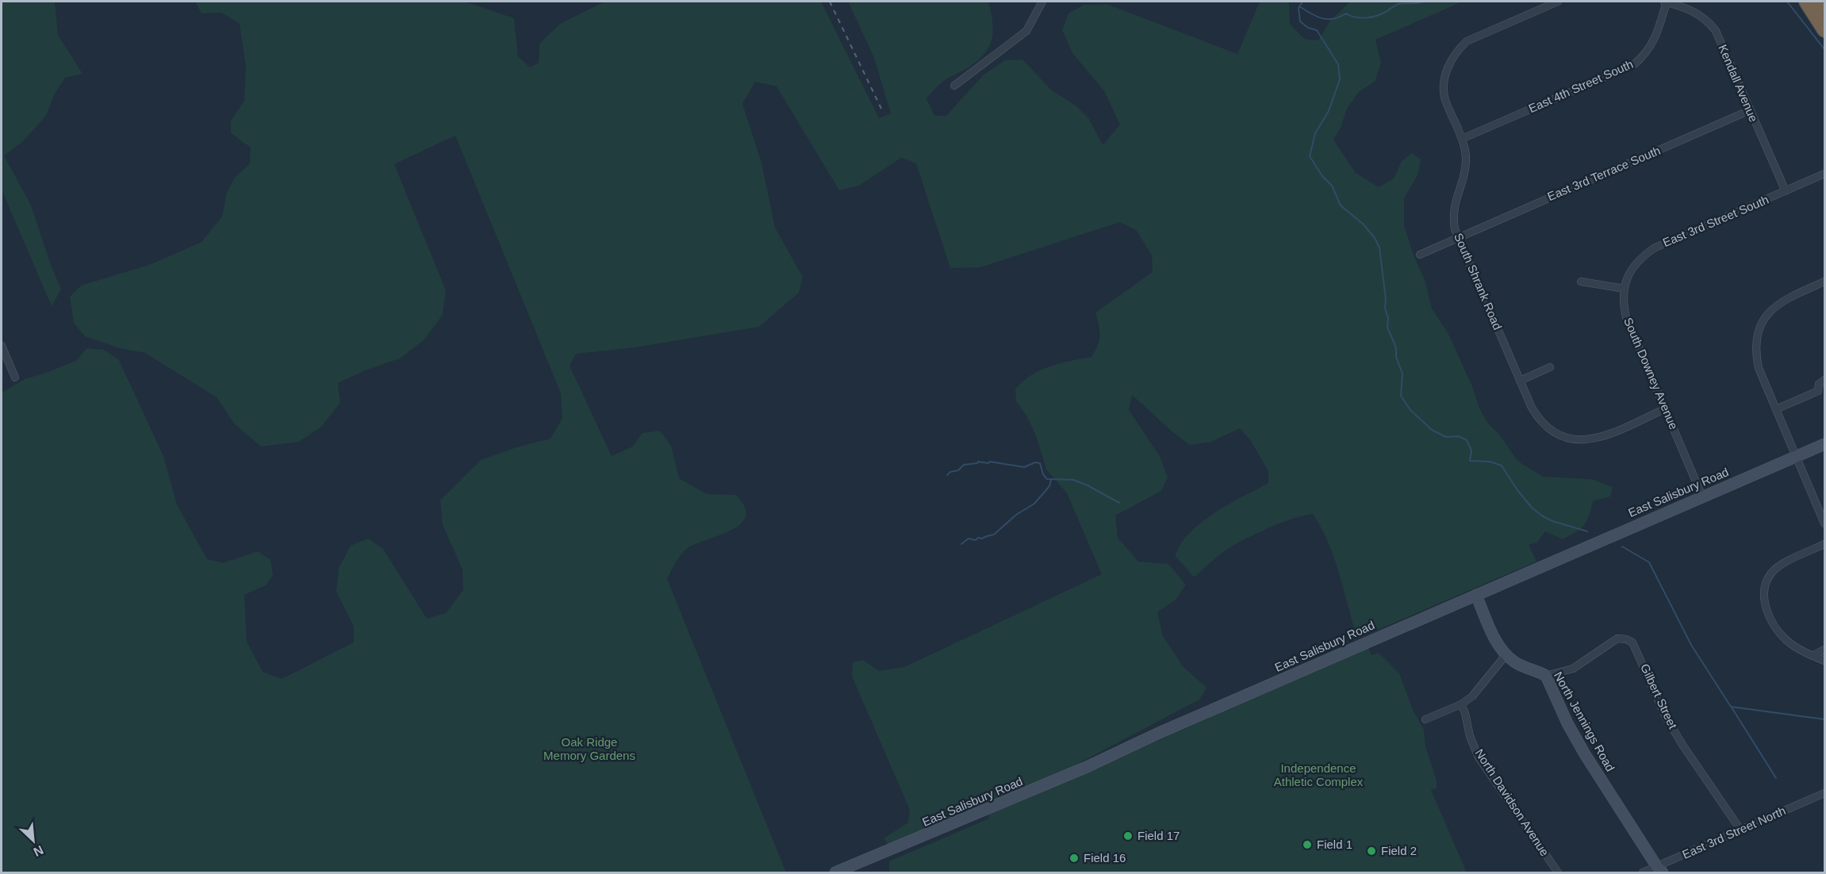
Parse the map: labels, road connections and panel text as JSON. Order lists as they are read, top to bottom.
{
  "streets": {
    "street": [
      "Kendall Avenue",
      "East 4th Street South",
      "East 3rd Terrace South",
      "East 3rd Street South",
      "South Shrank Road",
      "South Downey Avenue",
      "East Salisbury Road",
      "Gilbert Street",
      "North Jennings Road",
      "North Davidson Avenue",
      "East 3rd Street North"
    ]
  },
  "crossings": [
    ["Kendall Avenue", "East 4th Street South"],
    ["Kendall Avenue", "East 3rd Terrace South"],
    ["Kendall Avenue", "East 3rd Street South"],
    ["East 4th Street South", "South Shrank Road"],
    ["East 3rd Terrace South", "South Shrank Road"],
    ["East 3rd Street South", "South Downey Avenue"],
    ["South Shrank Road", "South Downey Avenue"],
    ["South Downey Avenue", "East Salisbury Road"],
    ["East Salisbury Road", "North Jennings Road"],
    ["Gilbert Street", "North Jennings Road"],
    ["Gilbert Street", "East 3rd Street North"],
    ["North Jennings Road", "East 3rd Street North"]
  ],
  "parks": ["Oak Ridge Memory Gardens", "Independence Athletic Complex"],
  "places": [
    "Field 17",
    "Field 1",
    "Field 2",
    "Field 16"
  ],
  "north": "bottom right"
}
